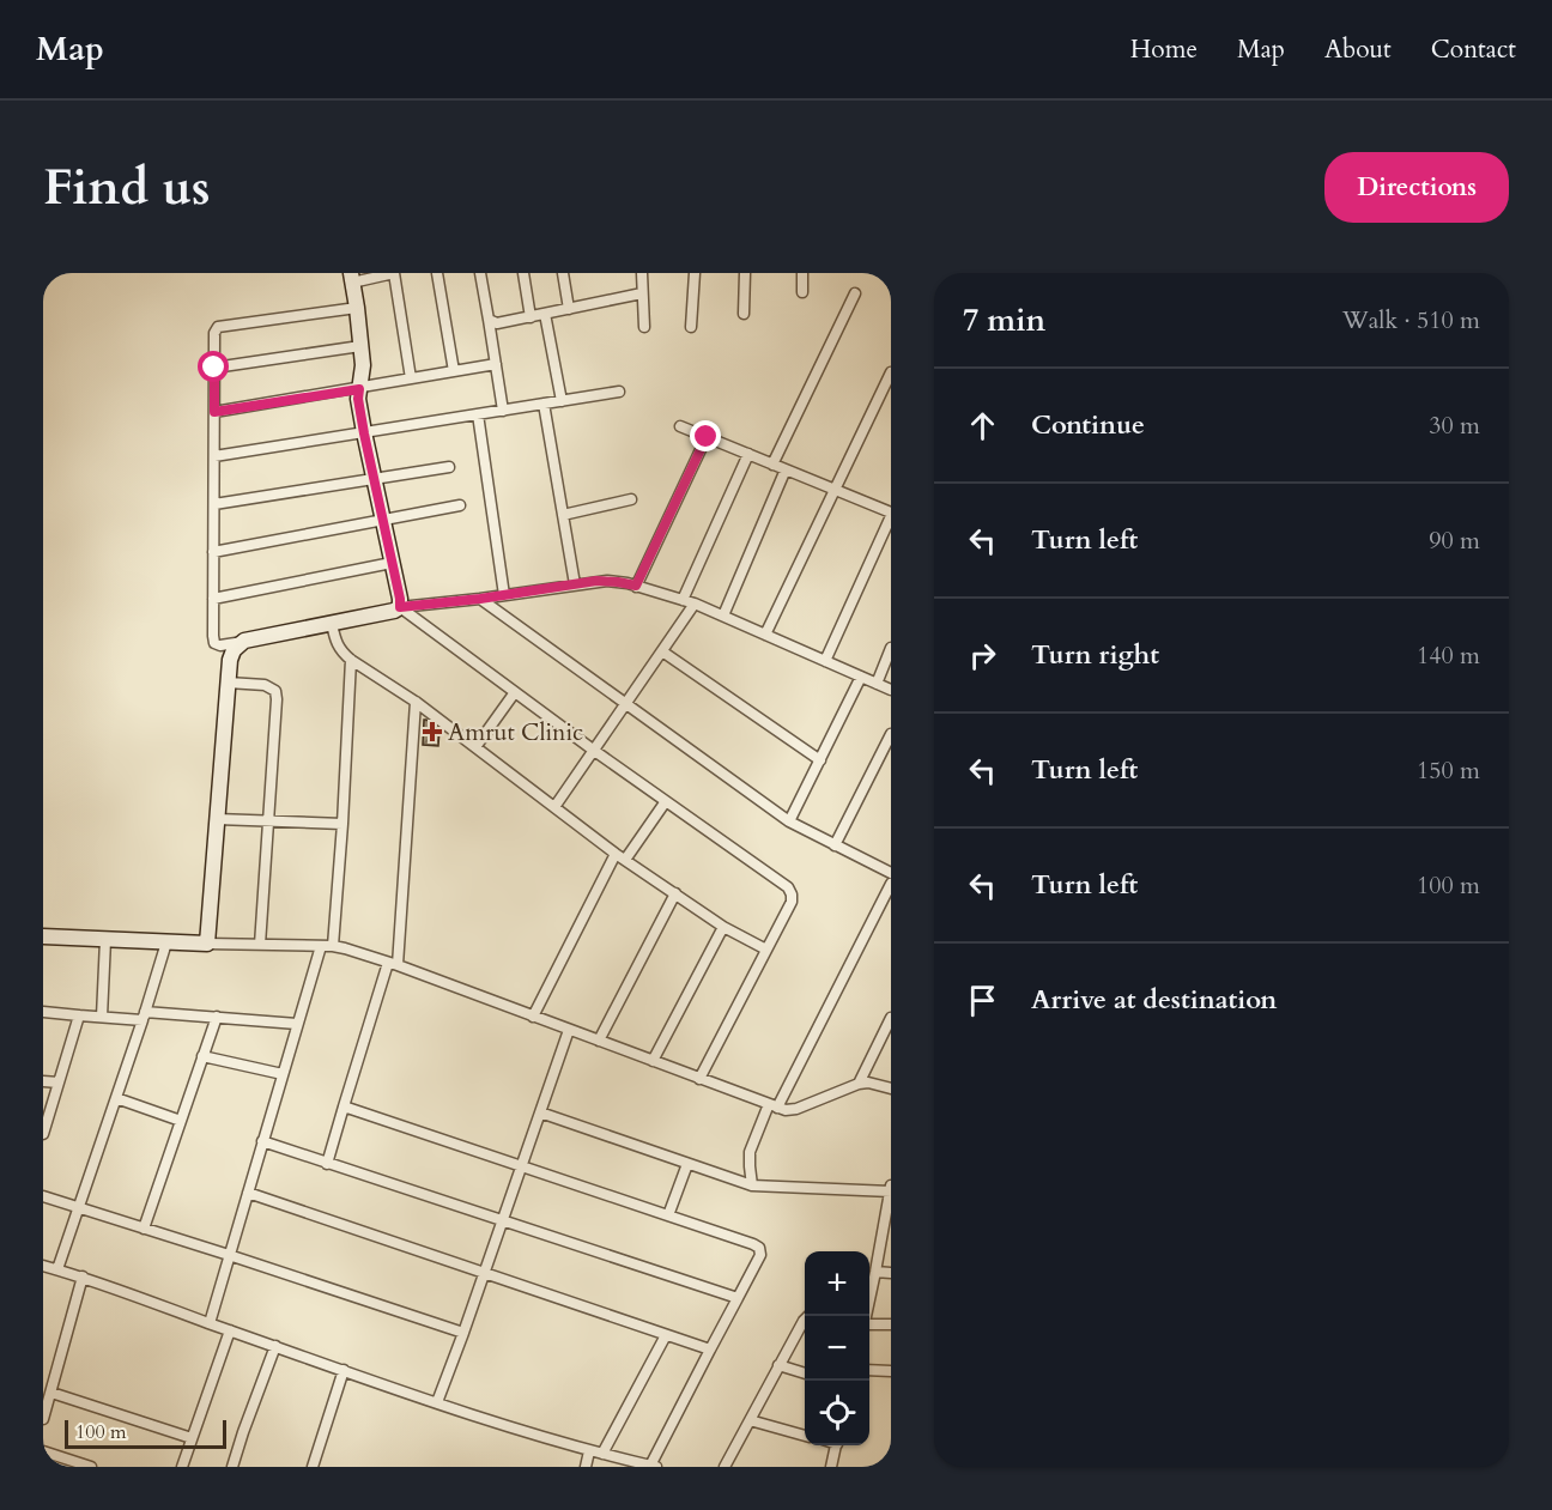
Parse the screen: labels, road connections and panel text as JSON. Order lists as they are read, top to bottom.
{
  "places": {
    "health": ["Amrut Clinic"]
  },
  "scale_bar": "100 m",
  "page": {
    "header": "Map",
    "nav": [
      "Home",
      "Map",
      "About",
      "Contact"
    ],
    "buttons": "Directions",
    "title": "Find us",
    "heading": ["7 min", "Walk · 510 m"],
    "list": [
      ["Continue", "30 m"],
      ["Turn left", "90 m"],
      ["Turn right", "140 m"],
      ["Turn left", "150 m"],
      ["Turn left", "100 m"],
      "Arrive at destination"
    ],
    "map_buttons": ["+", "−"],
    "scale": "100 m"
  }
}
